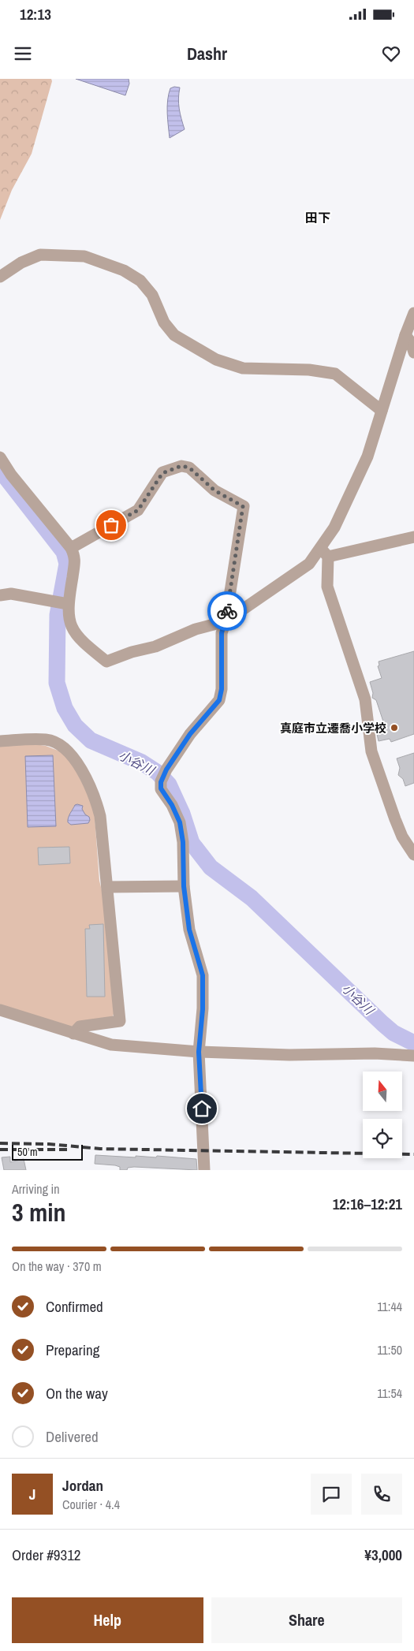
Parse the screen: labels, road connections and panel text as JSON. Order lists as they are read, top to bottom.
{
  "districts": ["田下"],
  "water": ["小谷川"],
  "places": ["真庭市立遷喬小学校"],
  "scale_bar": "50 m",
  "north": "top",
  "page": {
    "status": "12:13",
    "header": "Dashr",
    "scale": "50 m",
    "heading": ["3 min", "Arriving in", "12:16–12:21"],
    "panel": [
      "Jordan",
      "Courier · 4.4",
      "Order #9312",
      "¥3,000"
    ],
    "bar": "On the way · 370 m",
    "list": [
      ["Confirmed", "11:44"],
      ["Preparing", "11:50"],
      ["On the way", "11:54"],
      "Delivered"
    ],
    "round": "J",
    "buttons": ["Help", "Share"]
  }
}
